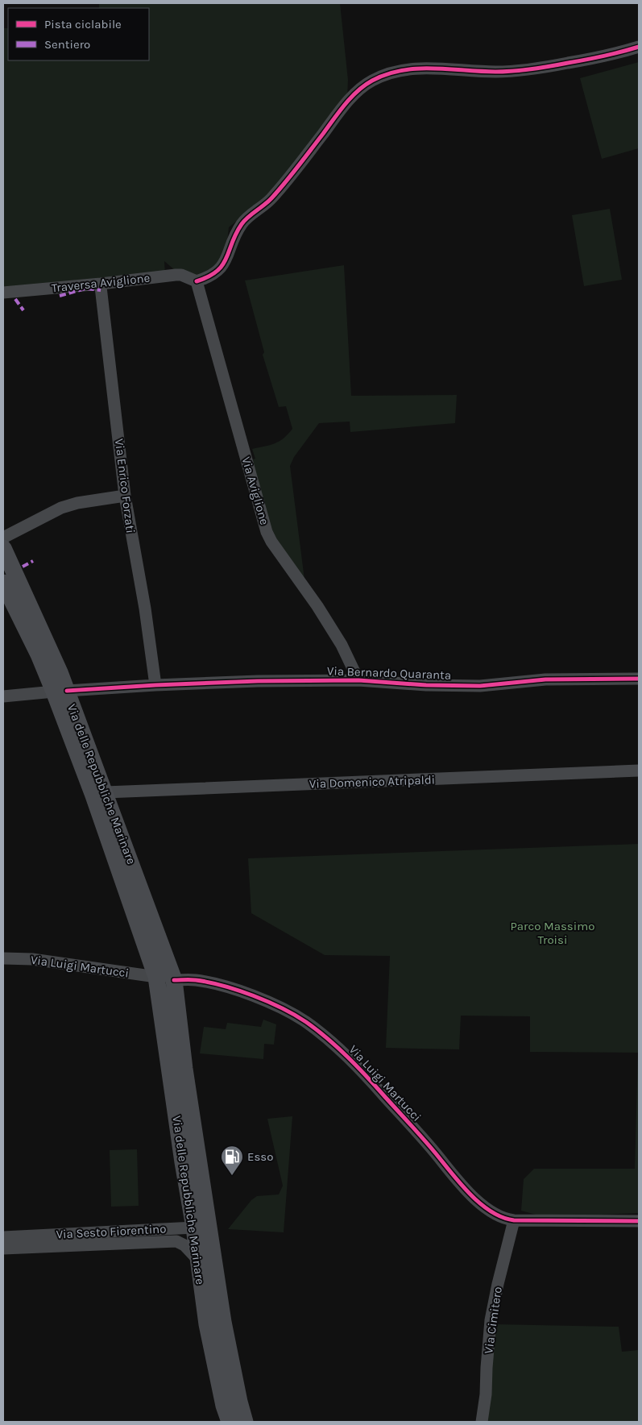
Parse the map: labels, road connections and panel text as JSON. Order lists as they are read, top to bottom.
{
  "streets": {
    "main road": ["Via delle Repubbliche Marinare"],
    "street": [
      "Traversa Aviglione",
      "Via Enrico Forzati",
      "Via Aviglione",
      "Via Bernardo Quaranta",
      "Via Domenico Atripaldi",
      "Via Luigi Martucci",
      "Via Sesto Fiorentino",
      "Via Cimitero"
    ]
  },
  "crossings": [
    ["Traversa Aviglione", "Via Aviglione"],
    ["Via Enrico Forzati", "Via Bernardo Quaranta"],
    ["Via Aviglione", "Via Bernardo Quaranta"],
    ["Via Bernardo Quaranta", "Via delle Repubbliche Marinare"],
    ["Via Domenico Atripaldi", "Via delle Repubbliche Marinare"],
    ["Via delle Repubbliche Marinare", "Via Luigi Martucci"],
    ["Via delle Repubbliche Marinare", "Via Sesto Fiorentino"],
    ["Via Luigi Martucci", "Via Cimitero"]
  ],
  "parks": ["Parco Massimo Troisi"],
  "places": {
    "fuel station": ["Esso"]
  },
  "legend": ["Pista ciclabile", "Sentiero"]
}
